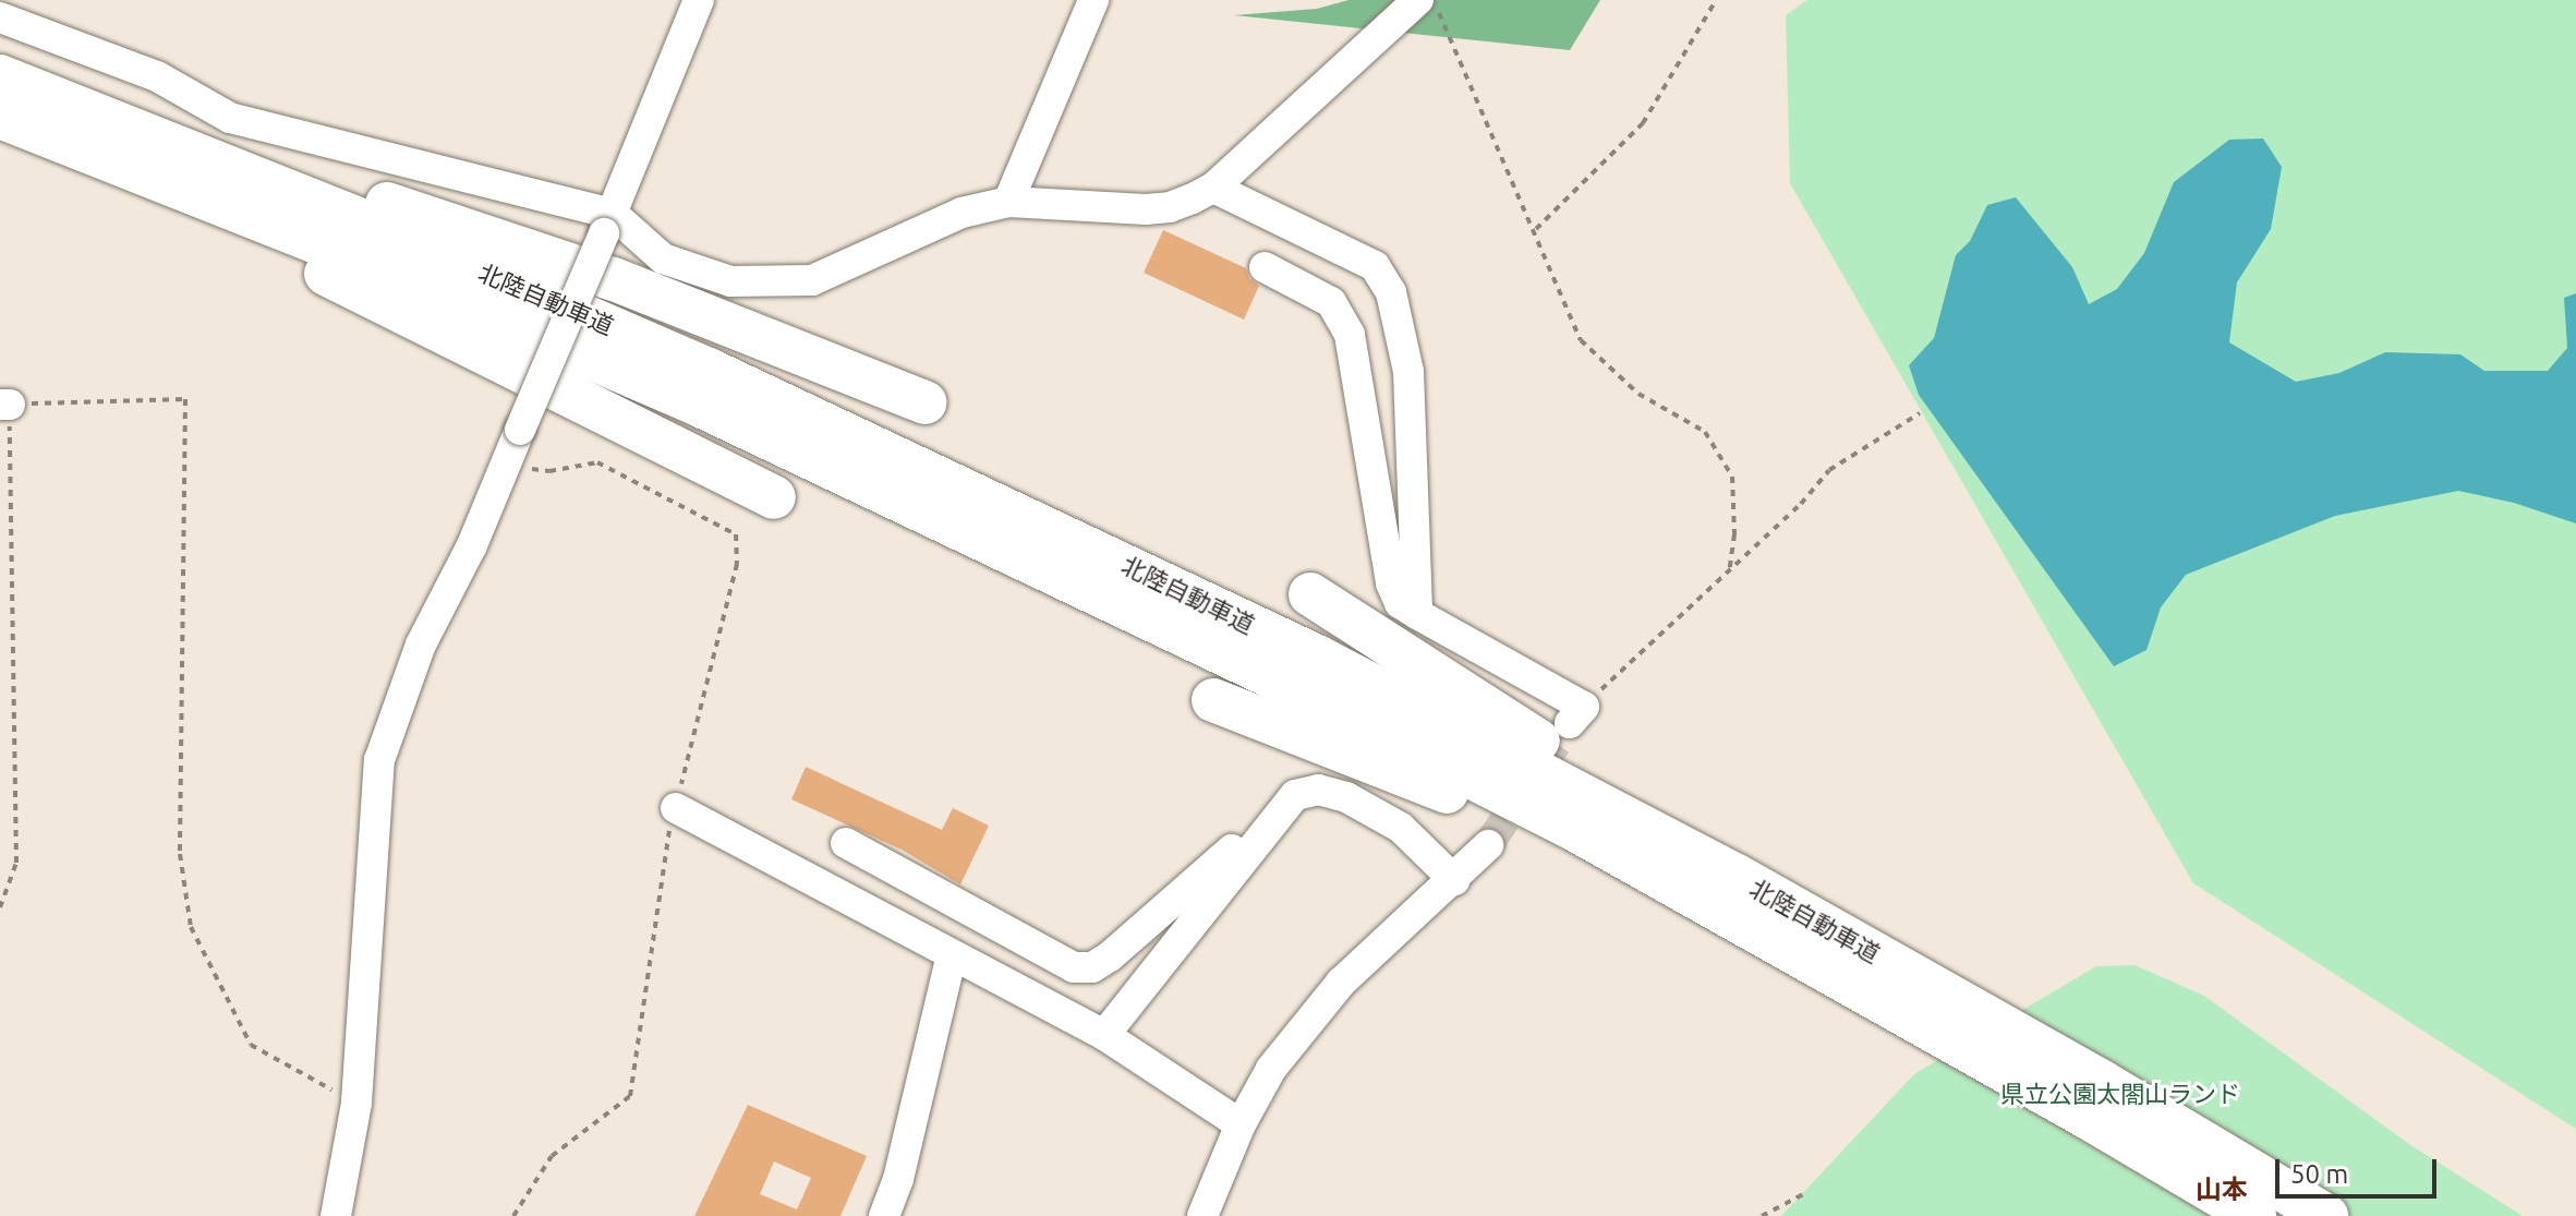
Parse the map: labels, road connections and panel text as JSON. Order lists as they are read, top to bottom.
{
  "streets": {
    "highway": ["北陸自動車道"]
  },
  "districts": ["山本"],
  "parks": ["県立公園太閤山ランド"],
  "scale_bar": "50 m"
}
